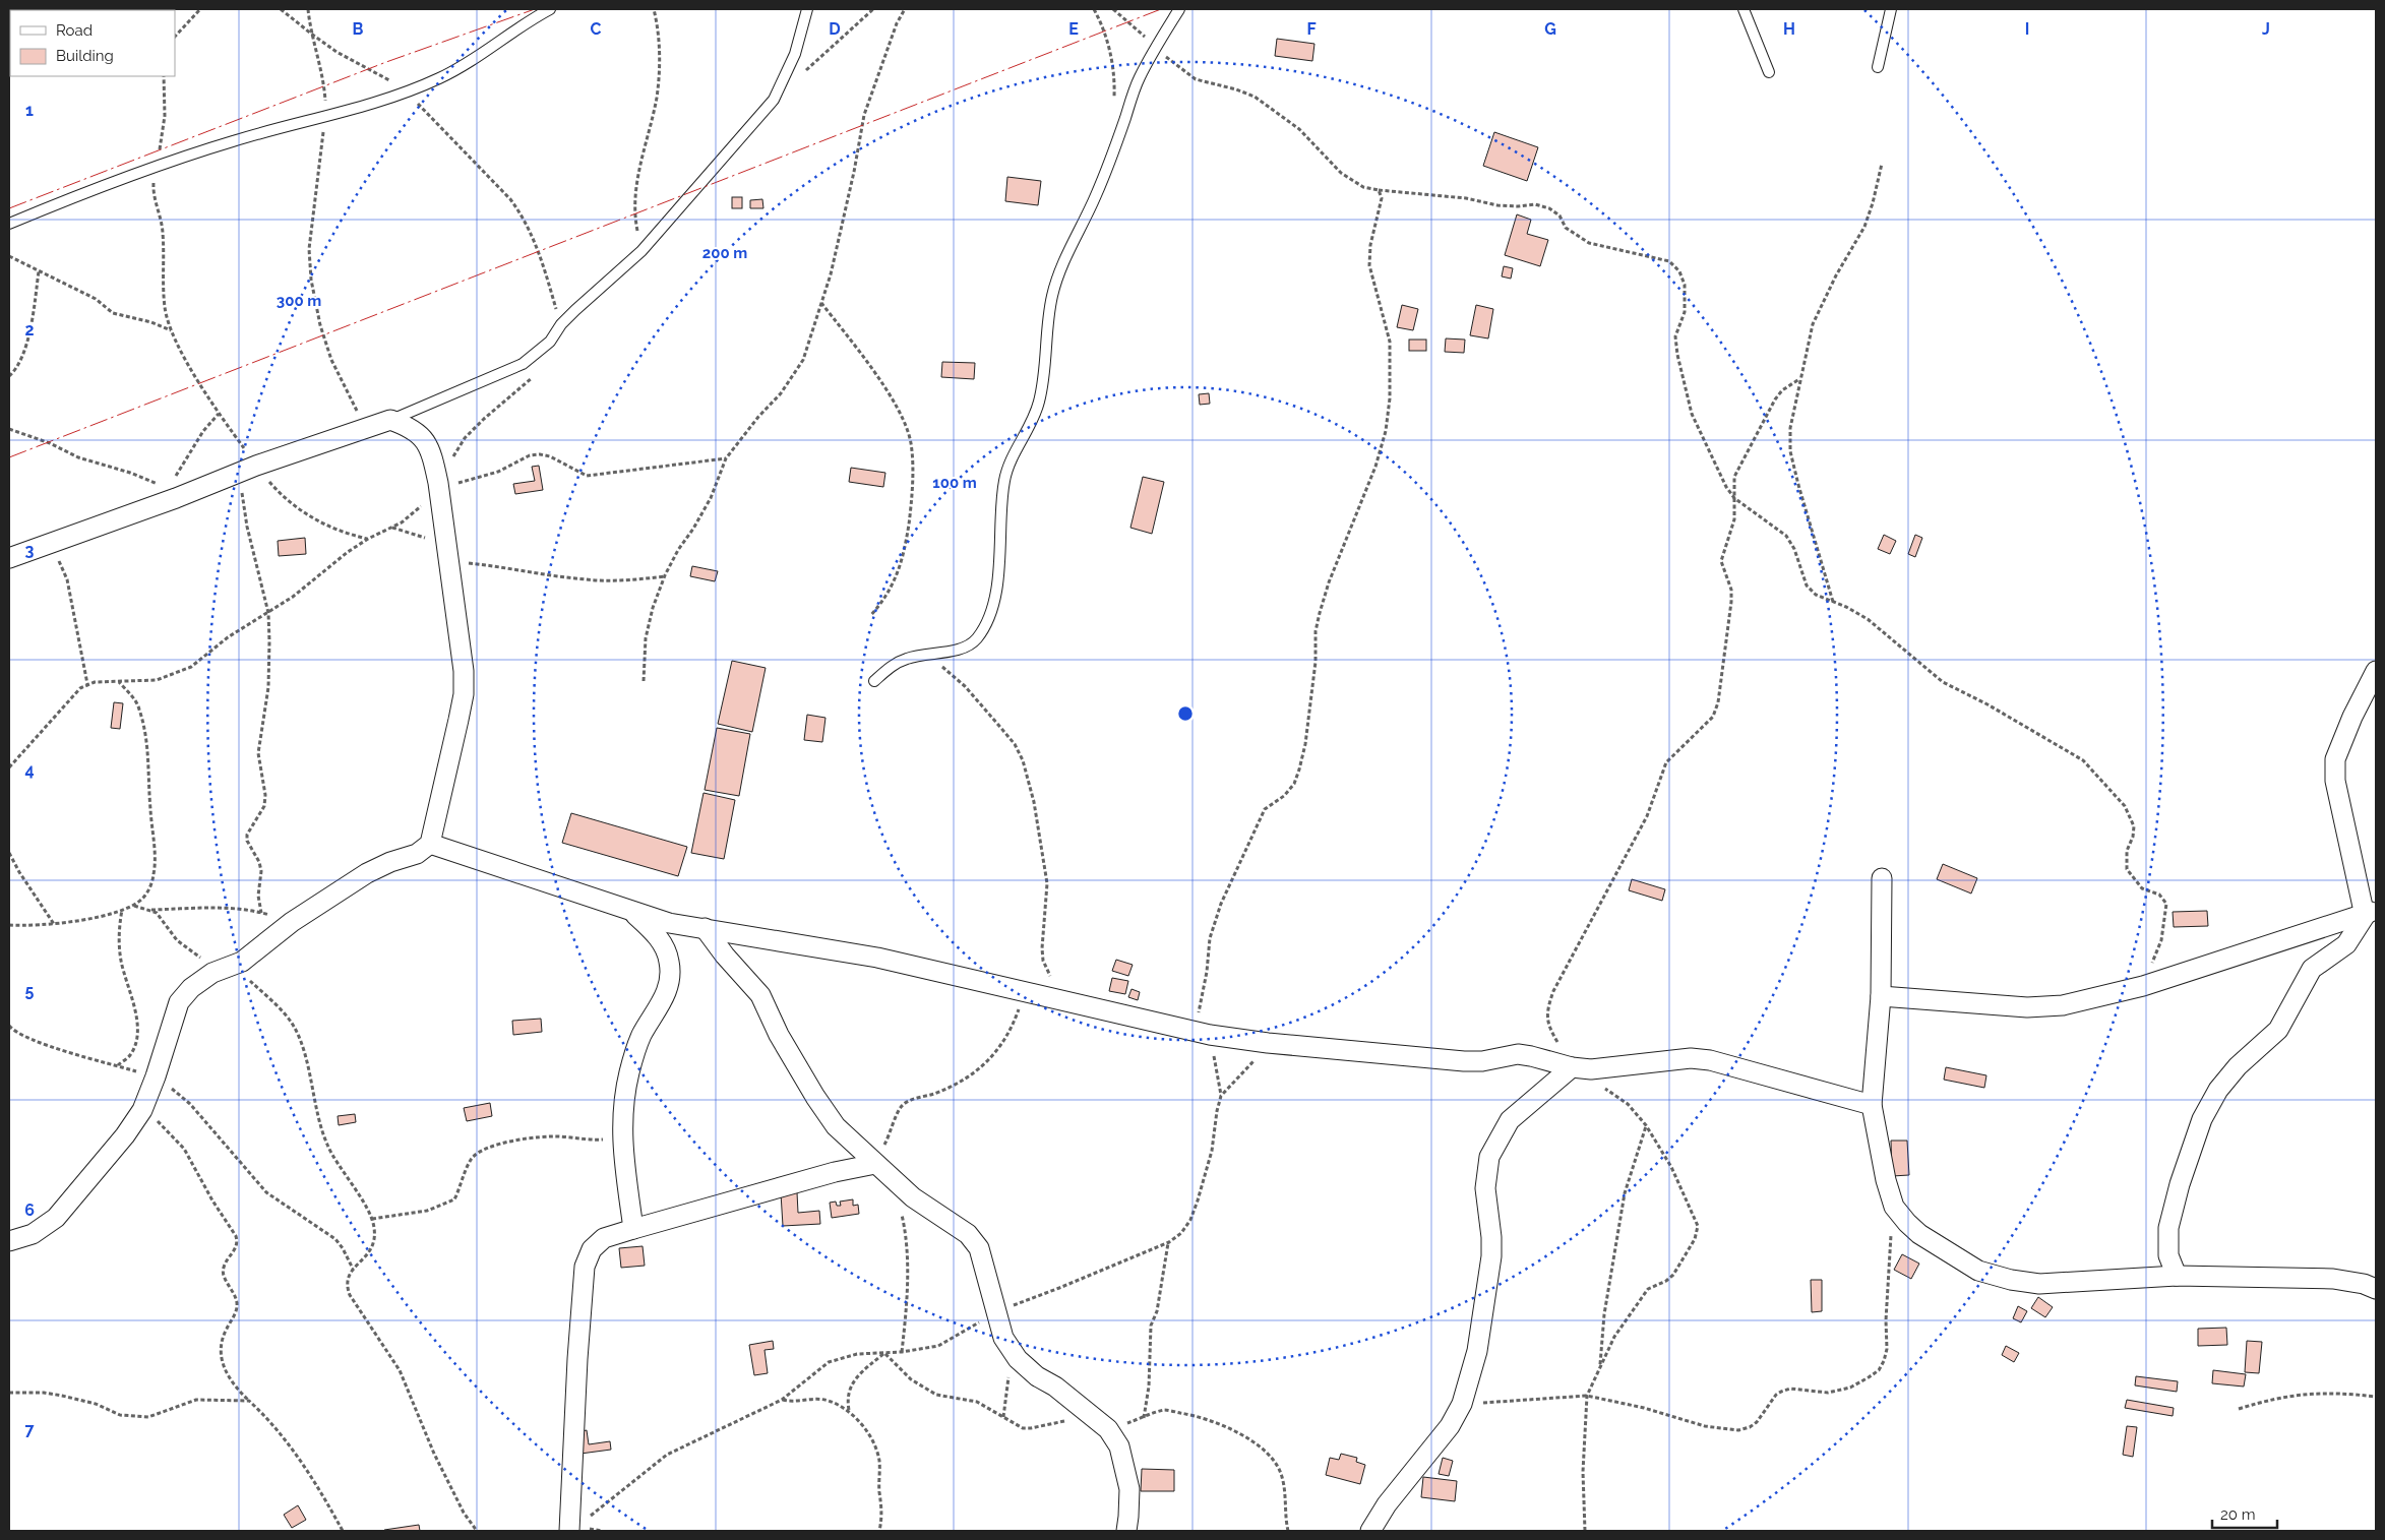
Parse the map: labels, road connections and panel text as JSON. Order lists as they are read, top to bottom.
{
  "legend": ["Road", "Building"],
  "scale_bar": "20 m",
  "grid": {
    "columns": [
      "B",
      "C",
      "D",
      "E",
      "F",
      "G",
      "H",
      "I",
      "J"
    ],
    "rows": [
      "1",
      "2",
      "3",
      "4",
      "5",
      "6",
      "7"
    ]
  },
  "rings": ["200 m", "300 m", "100 m"]
}
